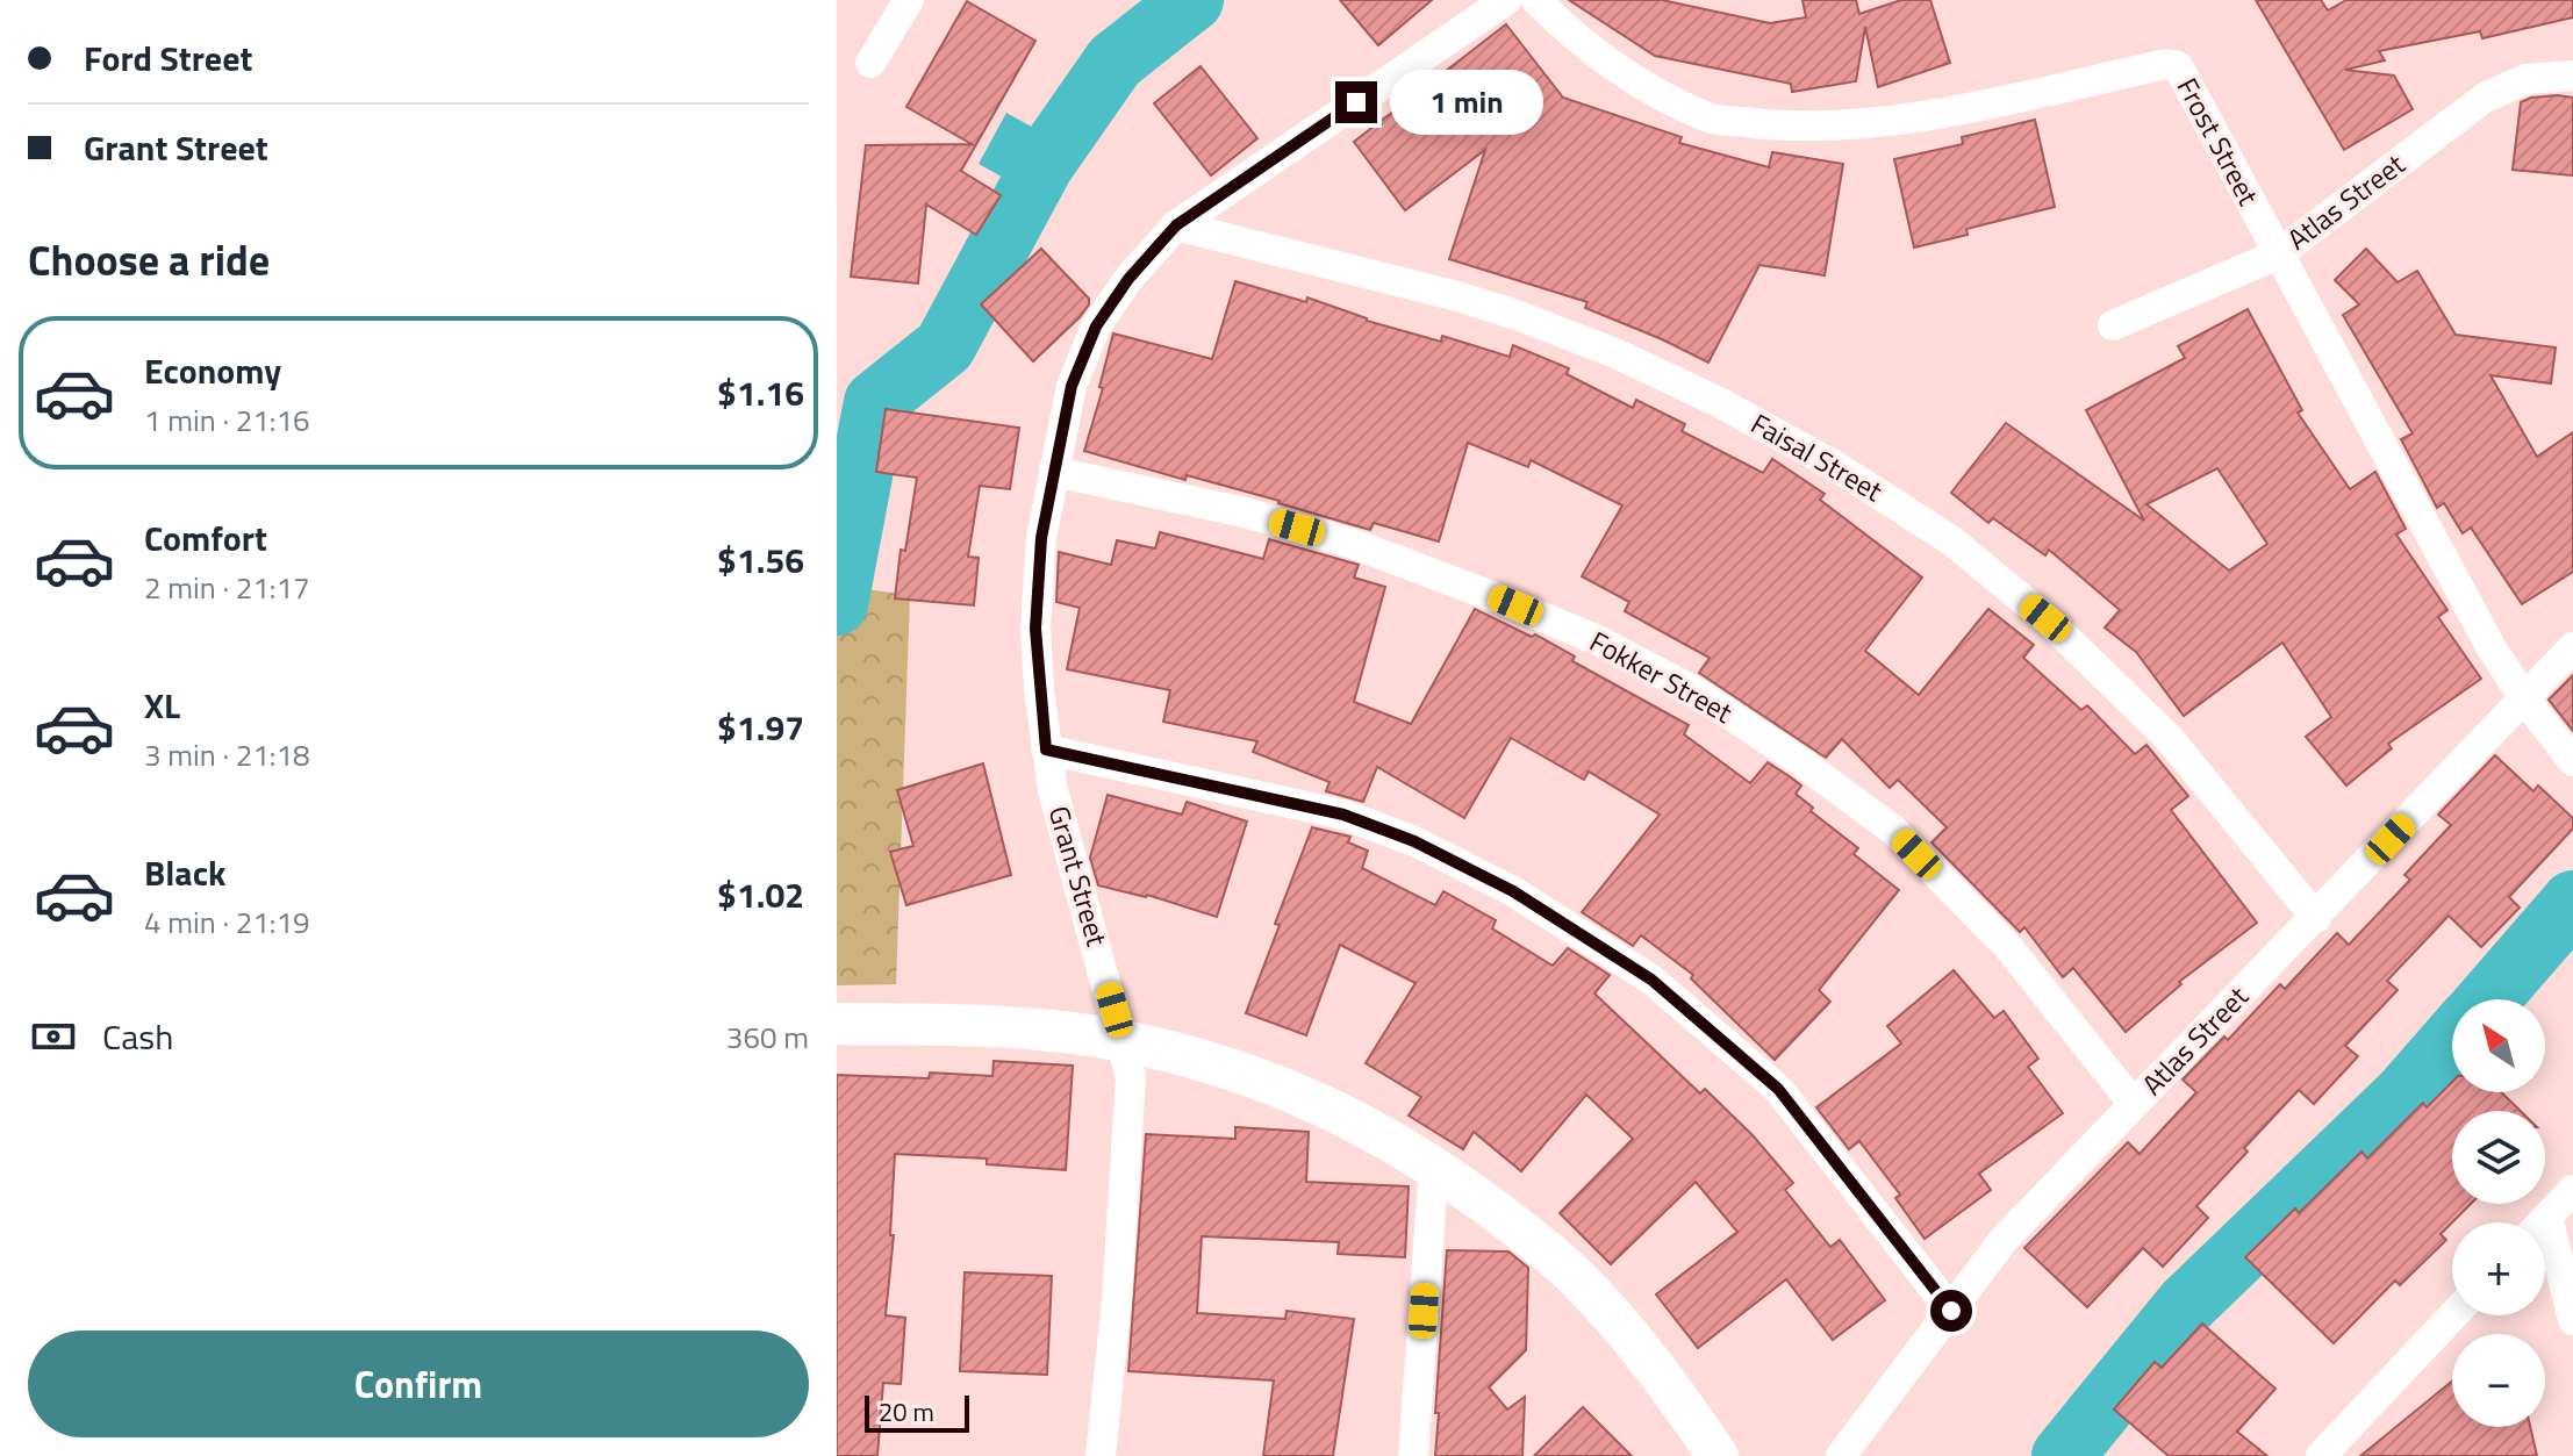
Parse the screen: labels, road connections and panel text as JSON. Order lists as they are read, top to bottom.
{
  "streets": {
    "street": [
      "Frost Street",
      "Atlas Street",
      "Faisal Street",
      "Fokker Street",
      "Grant Street"
    ]
  },
  "crossings": [
    ["Frost Street", "Atlas Street"],
    ["Atlas Street", "Faisal Street"],
    ["Atlas Street", "Fokker Street"],
    ["Faisal Street", "Grant Street"],
    ["Fokker Street", "Grant Street"]
  ],
  "scale_bar": "20 m",
  "north": "top left",
  "page": {
    "banner": ["Ford Street", "Grant Street"],
    "bubble": "1 min",
    "heading": "Choose a ride",
    "list": [
      {
        "name": "Economy",
        "note": "1 min · 21:16",
        "value": "$1.16"
      },
      {
        "name": "Comfort",
        "note": "2 min · 21:17",
        "value": "$1.56"
      },
      {
        "name": "XL",
        "note": "3 min · 21:18",
        "value": "$1.97"
      },
      {
        "name": "Black",
        "note": "4 min · 21:19",
        "value": "$1.02"
      }
    ],
    "pay": ["Cash", "360 m"],
    "map_buttons": ["+", "−"],
    "buttons": "Confirm",
    "scale": "20 m"
  }
}
